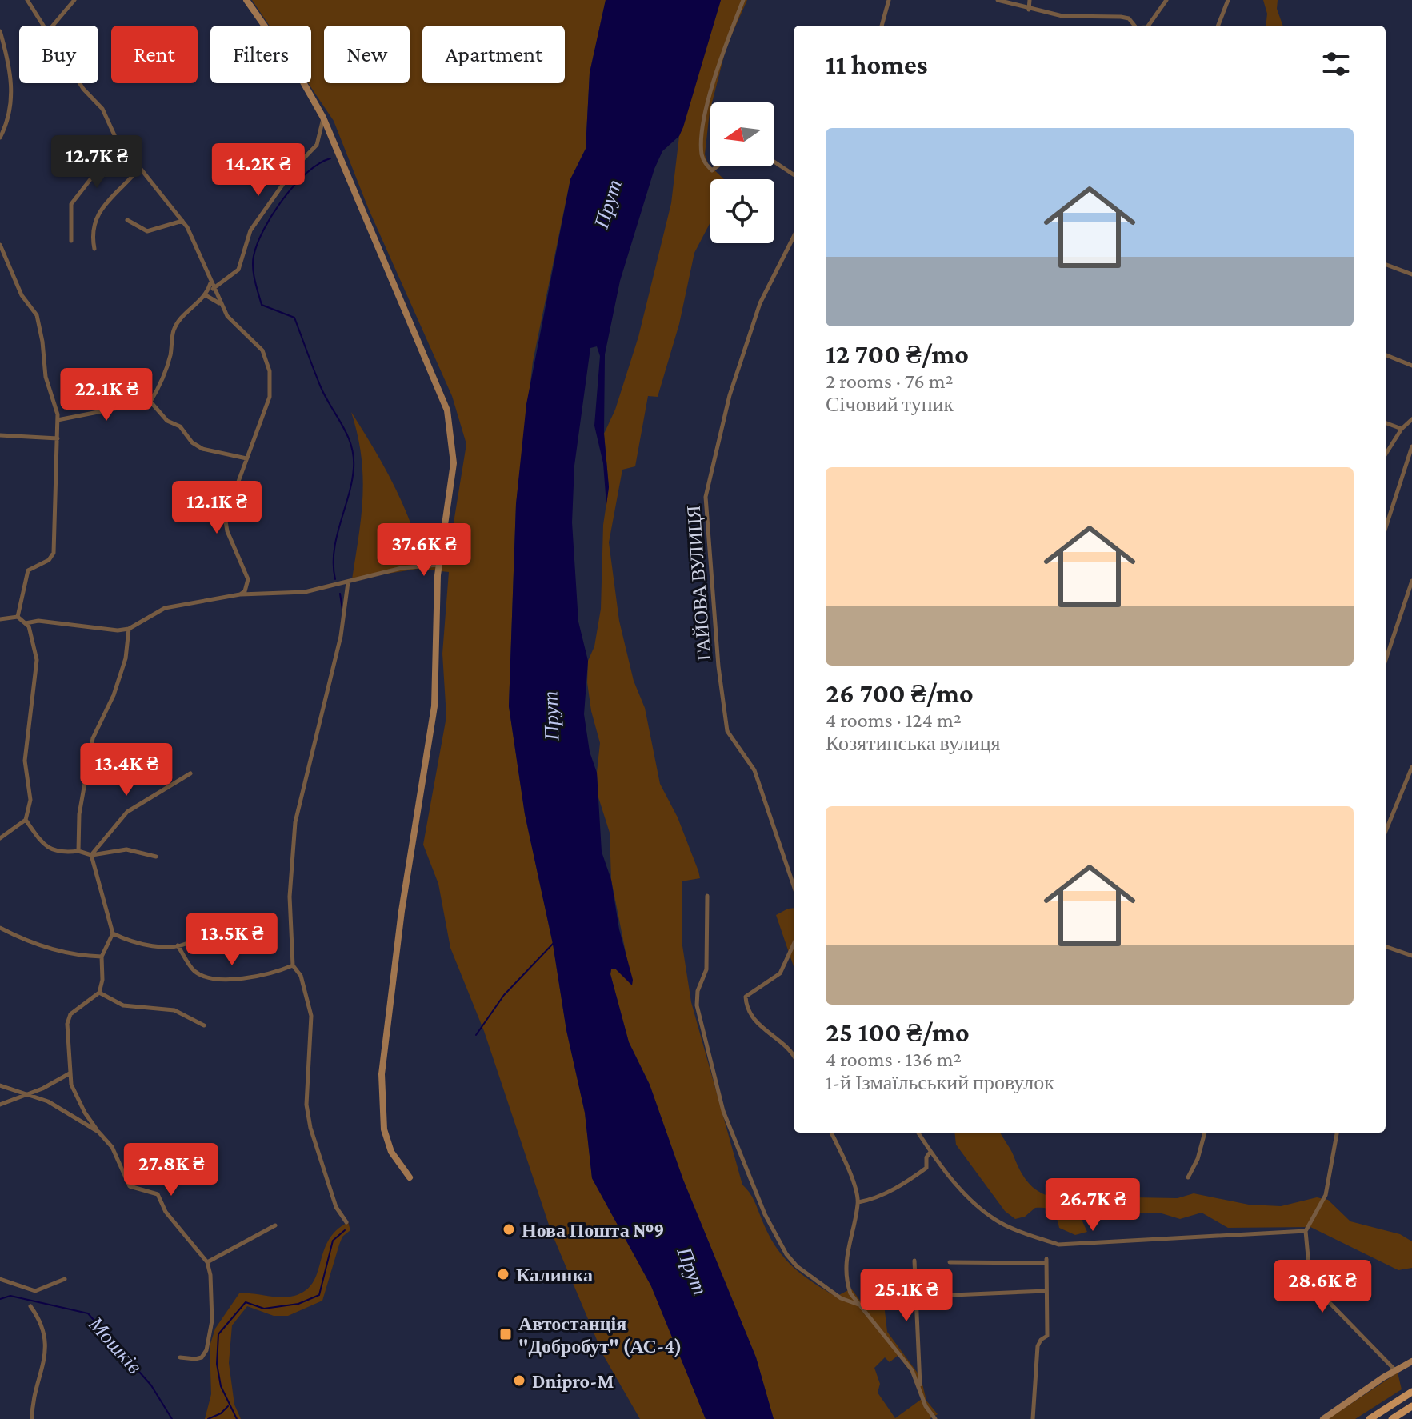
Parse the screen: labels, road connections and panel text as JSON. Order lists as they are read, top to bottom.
{
  "streets": {
    "street": ["ГАЙОВА ВУЛИЦЯ"]
  },
  "water": ["Прут", "Мошків"],
  "places": {
    "other": ["Нова Пошта №9", "Калинка", "Dnipro-M"],
    "transit": ["Автостанція \"Добробут\" (АС-4)"]
  },
  "north": "left",
  "page": {
    "chip": [
      "Buy",
      "Rent",
      "Filters",
      "New",
      "Apartment"
    ],
    "heading": "11 homes",
    "list": [
      {
        "name": "12 700 ₴/mo",
        "note": "2 rooms · 76 m² · Січовий тупик"
      },
      {
        "name": "26 700 ₴/mo",
        "note": "4 rooms · 124 m² · Козятинська вулиця"
      },
      {
        "name": "25 100 ₴/mo",
        "note": "4 rooms · 136 m² · 1-й Ізмаїльський провулок"
      }
    ],
    "price": [
      "12.7K ₴",
      "14.2K ₴",
      "22.1K ₴",
      "12.1K ₴",
      "37.6K ₴",
      "13.4K ₴",
      "13.5K ₴",
      "27.8K ₴",
      "26.7K ₴",
      "28.6K ₴",
      "25.1K ₴"
    ]
  }
}
